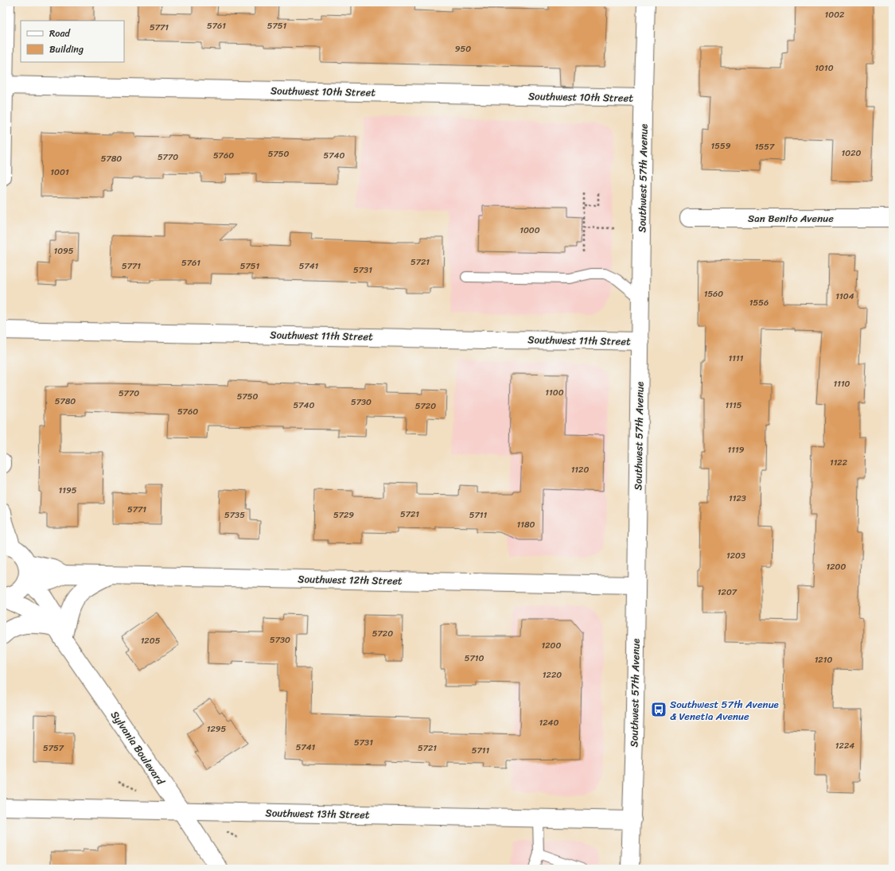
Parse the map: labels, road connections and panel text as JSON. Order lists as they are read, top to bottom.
{
  "streets": {
    "street": [
      "Southwest 10th Street",
      "Southwest 57th Avenue",
      "San Benito Avenue",
      "Southwest 11th Street",
      "Southwest 12th Street",
      "Sylvania Boulevard",
      "Southwest 13th Street"
    ]
  },
  "crossings": [
    ["Southwest 10th Street", "Southwest 57th Avenue"],
    ["Southwest 57th Avenue", "Southwest 11th Street"],
    ["Southwest 57th Avenue", "Southwest 12th Street"],
    ["Southwest 57th Avenue", "Southwest 13th Street"],
    ["Southwest 12th Street", "Sylvania Boulevard"],
    ["Sylvania Boulevard", "Southwest 13th Street"]
  ],
  "places": {
    "bus stop": ["Southwest 57th Avenue & Venetia Avenue"]
  },
  "house_numbers": [
    "1002",
    "5761",
    "5751",
    "5771",
    "950",
    "1010",
    "1559",
    "1557",
    "1020",
    "5750",
    "5760",
    "5740",
    "5770",
    "5780",
    "1001",
    "1000",
    "1095",
    "5721",
    "5761",
    "5771",
    "5751",
    "5741",
    "5731",
    "1560",
    "1104",
    "1556",
    "1111",
    "1110",
    "1100",
    "5770",
    "5750",
    "5780",
    "5730",
    "5740",
    "1115",
    "5720",
    "5760",
    "1119",
    "1122",
    "1120",
    "1195",
    "1123",
    "5771",
    "5721",
    "5735",
    "5729",
    "5711",
    "1180",
    "1203",
    "1200",
    "1207",
    "5720",
    "5730",
    "1205",
    "1200",
    "5710",
    "1210",
    "1220",
    "1240",
    "1295",
    "5731",
    "1224",
    "5741",
    "5757",
    "5721",
    "5711"
  ],
  "legend": ["Road", "Building"]
}
